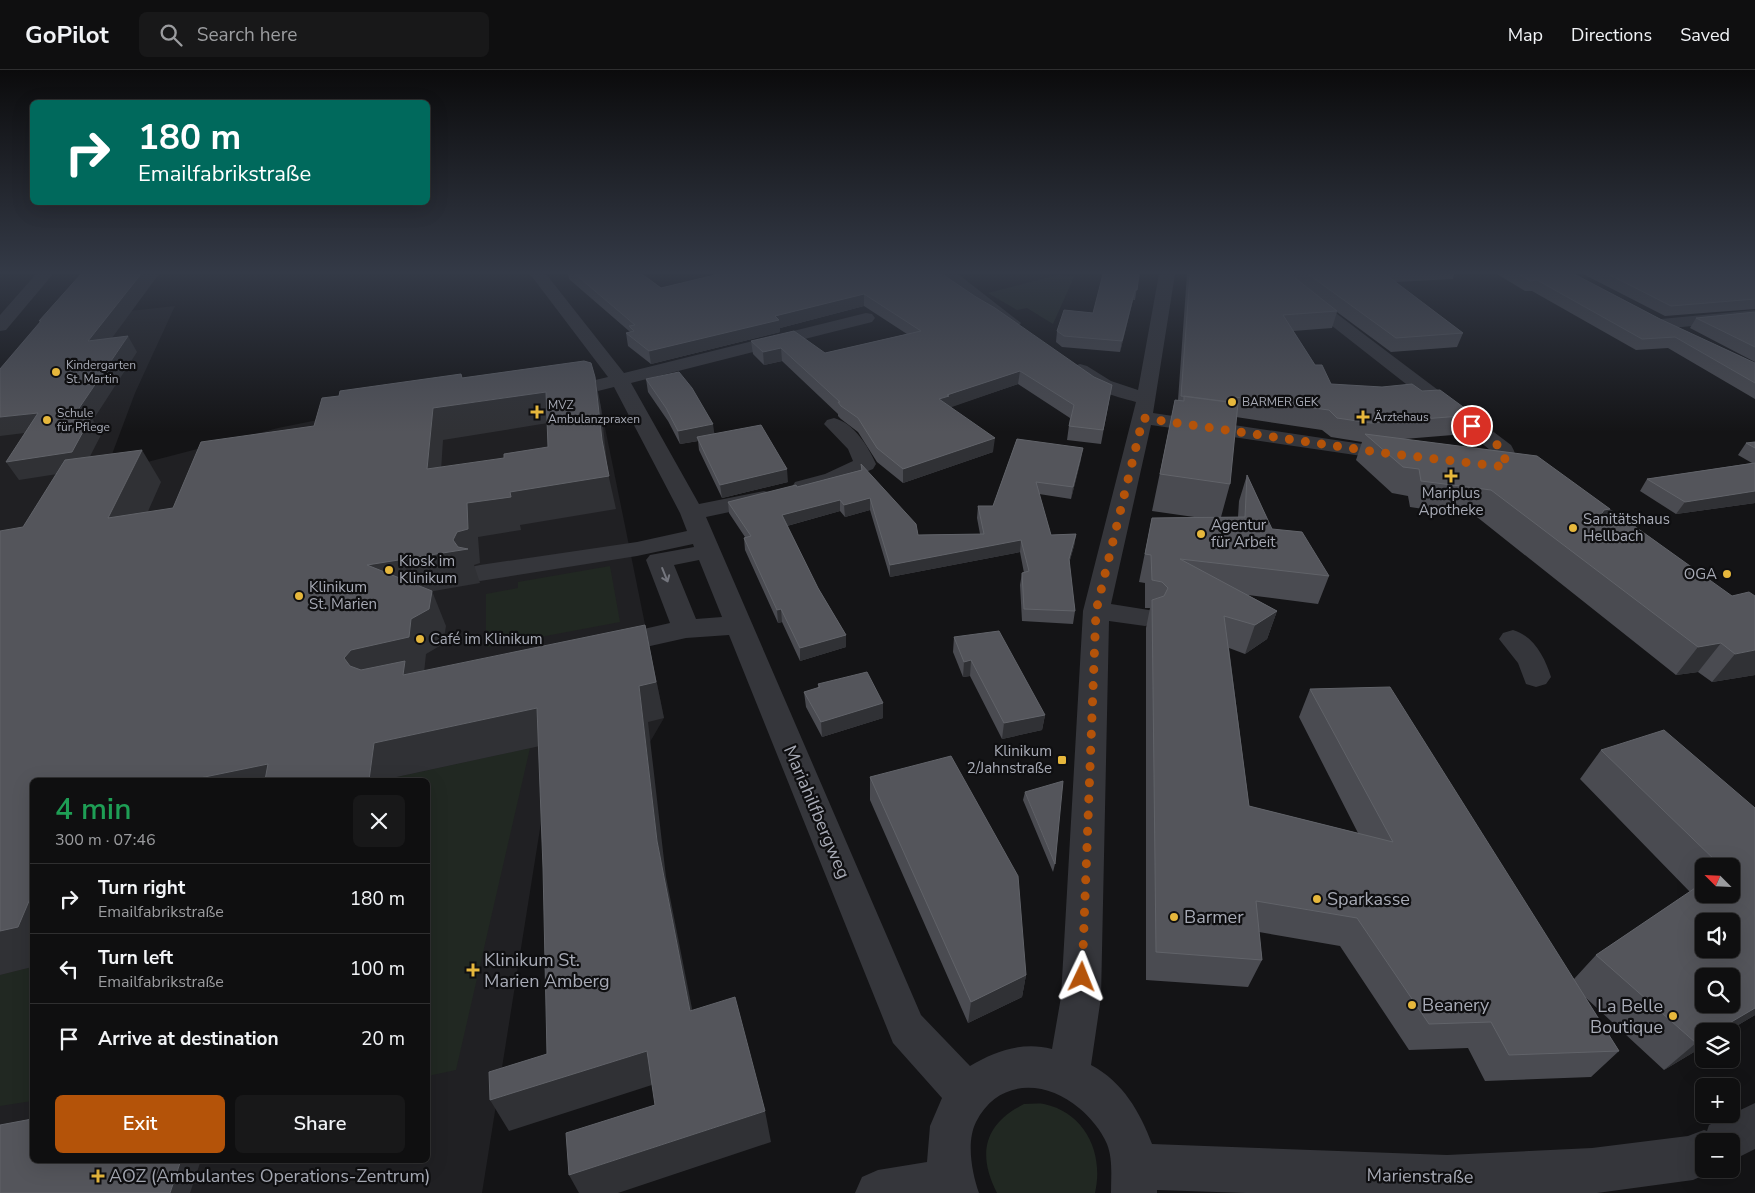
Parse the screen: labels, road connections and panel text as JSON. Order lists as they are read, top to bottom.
{
  "streets": {
    "street": ["Mariahilfbergweg", "Marienstraße"]
  },
  "places": {
    "other": [
      "Kindergarten St. Martin",
      "BARMER GEK",
      "Schule für Pflege",
      "Sanitätshaus Hellbach",
      "Agentur für Arbeit",
      "Kiosk im Klinikum",
      "OGA",
      "Klinikum St. Marien",
      "Café im Klinikum",
      "Sparkasse",
      "Barmer",
      "Beanery",
      "La Belle Boutique"
    ],
    "health": [
      "MVZ Ambulanzpraxen",
      "Ärztehaus",
      "Mariplus Apotheke",
      "Klinikum St. Marien Amberg",
      "AOZ (Ambulantes Operations-Zentrum)"
    ],
    "transit": ["Klinikum 2/Jahnstraße"]
  },
  "north": "top left",
  "page": {
    "header": "GoPilot",
    "search": "Search here",
    "nav": ["Map", "Directions", "Saved"],
    "turn": ["180 m", "Emailfabrikstraße"],
    "heading": ["4 min", "300 m · 07:46"],
    "map_buttons": ["+", "−"],
    "list": [
      {
        "name": "Turn right",
        "note": "Emailfabrikstraße",
        "value": "180 m"
      },
      {
        "name": "Turn left",
        "note": "Emailfabrikstraße",
        "value": "100 m"
      },
      {
        "name": "Arrive at destination",
        "value": "20 m"
      }
    ],
    "buttons": ["Exit", "Share"]
  }
}
